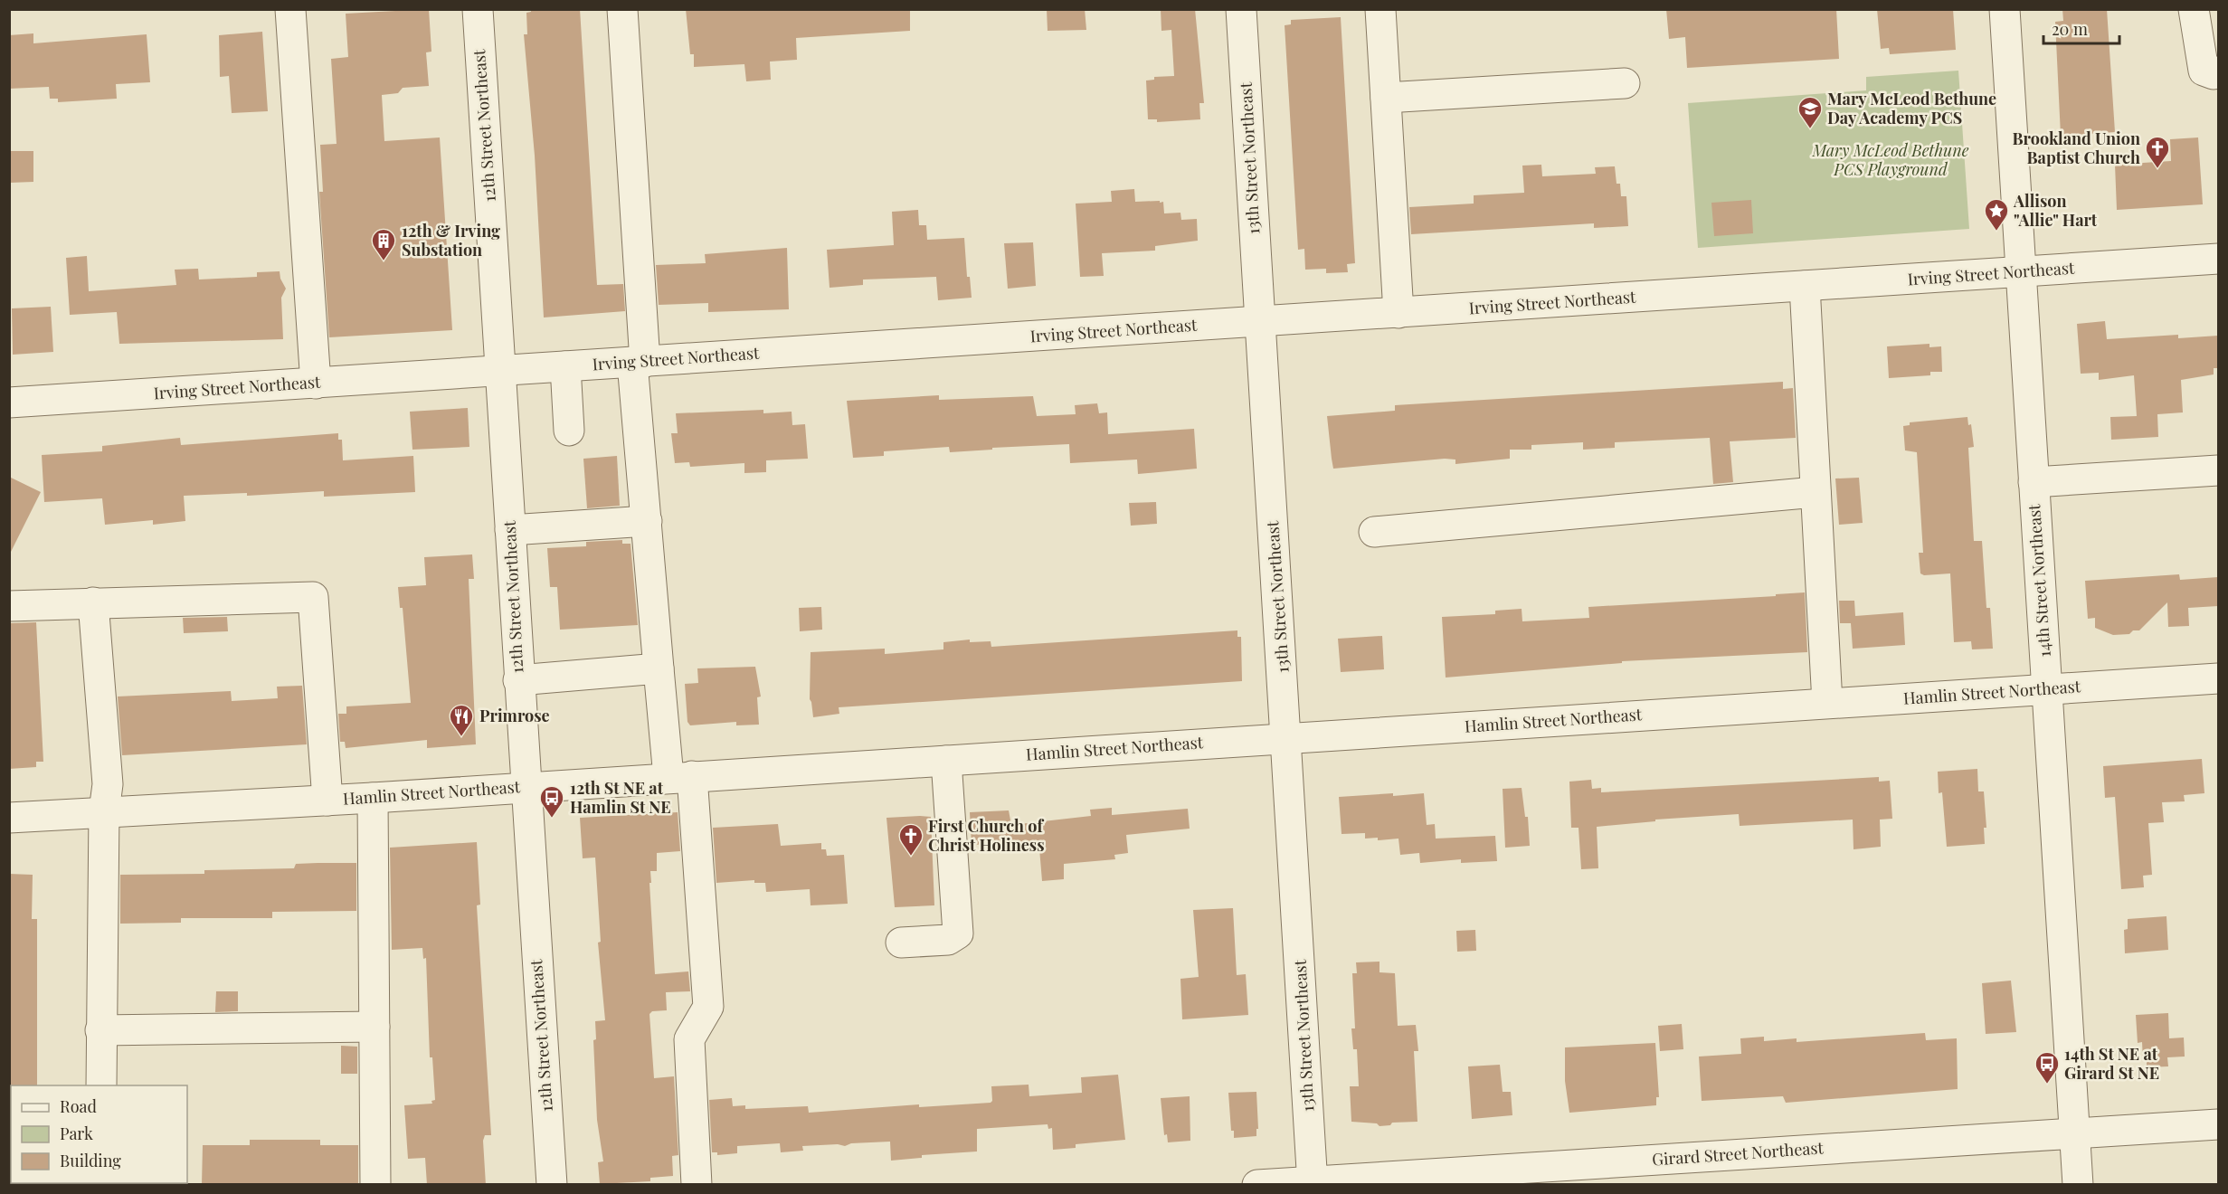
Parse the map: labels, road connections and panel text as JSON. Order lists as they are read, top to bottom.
{
  "streets": {
    "street": [
      "12th Street Northeast",
      "13th Street Northeast",
      "Irving Street Northeast",
      "14th Street Northeast",
      "Hamlin Street Northeast",
      "Girard Street Northeast"
    ]
  },
  "crossings": [
    ["12th Street Northeast", "Irving Street Northeast"],
    ["12th Street Northeast", "Hamlin Street Northeast"],
    ["13th Street Northeast", "Irving Street Northeast"],
    ["13th Street Northeast", "Hamlin Street Northeast"],
    ["13th Street Northeast", "Girard Street Northeast"],
    ["Irving Street Northeast", "14th Street Northeast"],
    ["14th Street Northeast", "Hamlin Street Northeast"],
    ["14th Street Northeast", "Girard Street Northeast"]
  ],
  "parks": ["Mary McLeod Bethune PCS Playground"],
  "places": {
    "school or university": ["Mary McLeod Bethune Day Academy PCS"],
    "church": ["Brookland Union Baptist Church", "First Church of Christ Holiness"],
    "place": ["Allison \"Allie\" Hart"],
    "building": ["12th & Irving Substation"],
    "restaurant": ["Primrose"],
    "bus stop": ["12th St NE at Hamlin St NE", "14th St NE at Girard St NE"]
  },
  "legend": ["Road", "Park", "Building"],
  "scale_bar": "20 m"
}
